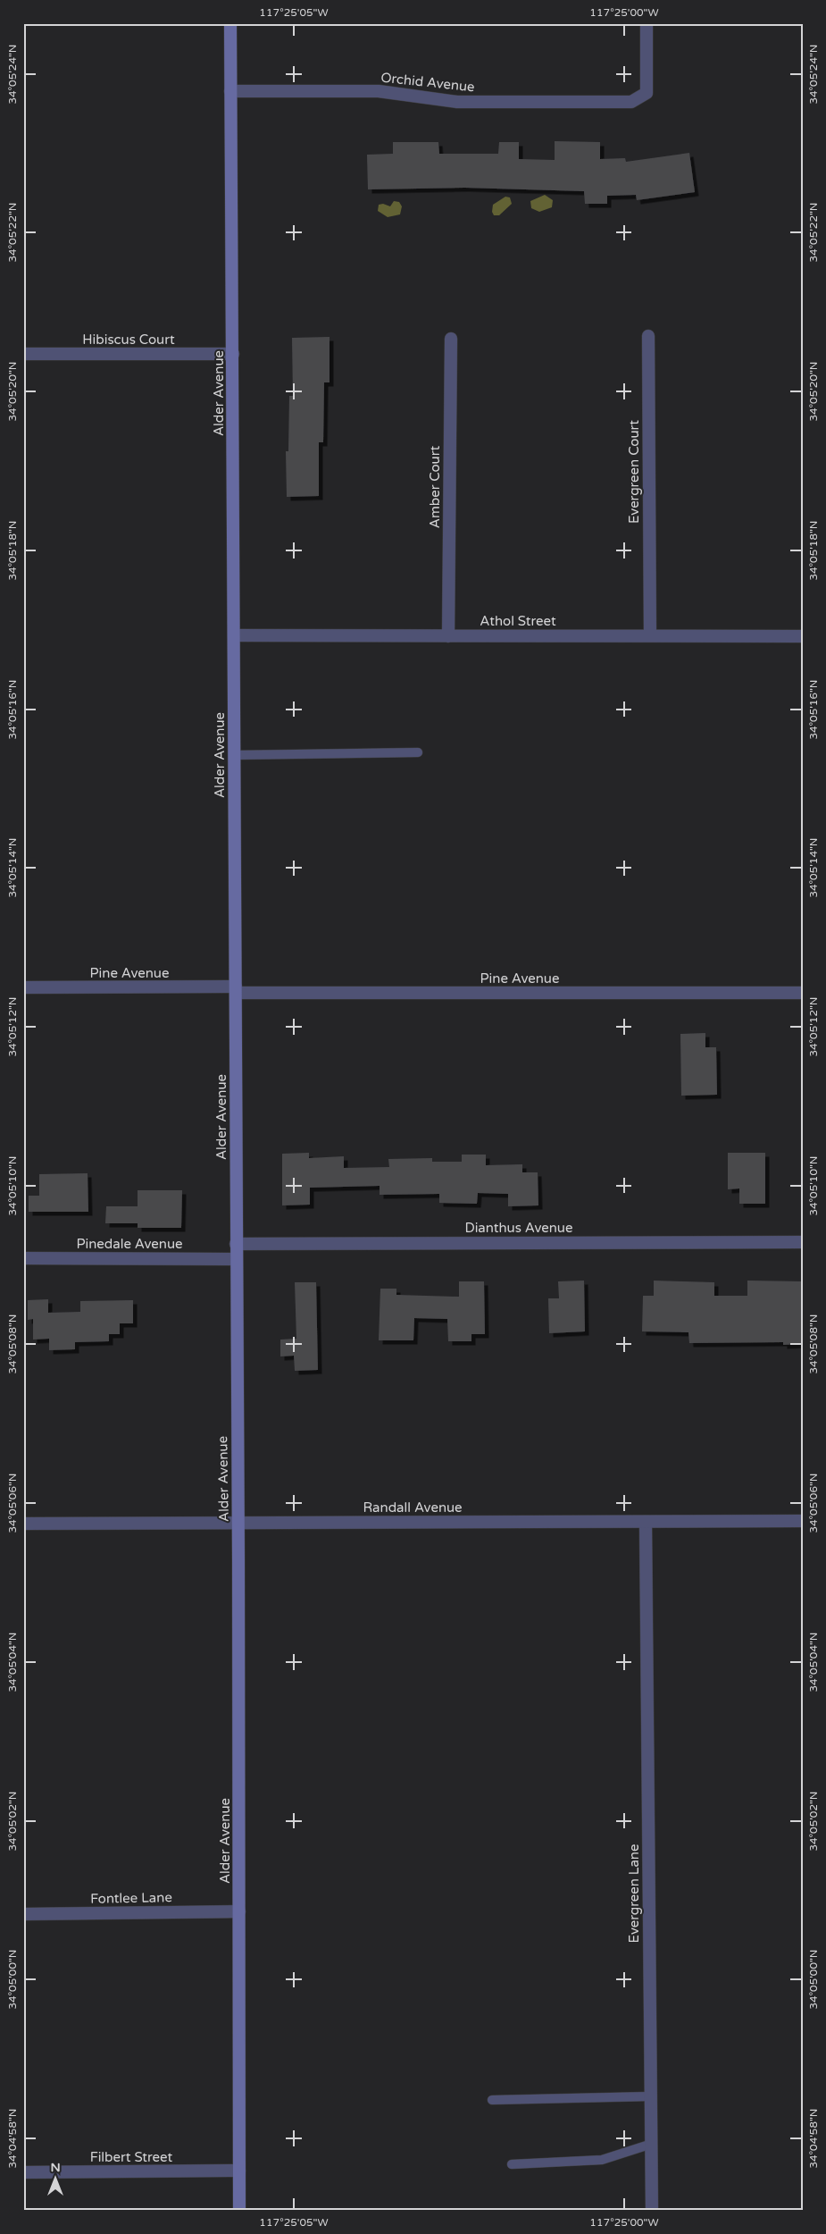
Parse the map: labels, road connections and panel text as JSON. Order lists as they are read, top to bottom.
{
  "streets": {
    "main road": ["Alder Avenue"],
    "street": [
      "Orchid Avenue",
      "Hibiscus Court",
      "Evergreen Court",
      "Amber Court",
      "Athol Street",
      "Pine Avenue",
      "Dianthus Avenue",
      "Pinedale Avenue",
      "Randall Avenue",
      "Evergreen Lane",
      "Fontlee Lane",
      "Filbert Street"
    ]
  },
  "crossings": [
    ["Orchid Avenue", "Alder Avenue"],
    ["Hibiscus Court", "Alder Avenue"],
    ["Alder Avenue", "Athol Street"],
    ["Alder Avenue", "Pine Avenue"],
    ["Alder Avenue", "Dianthus Avenue"],
    ["Alder Avenue", "Pinedale Avenue"],
    ["Alder Avenue", "Randall Avenue"],
    ["Alder Avenue", "Fontlee Lane"],
    ["Alder Avenue", "Filbert Street"],
    ["Evergreen Court", "Athol Street"],
    ["Amber Court", "Athol Street"],
    ["Randall Avenue", "Evergreen Lane"]
  ],
  "north": "top",
  "coordinates": [
    "117°25'05\"W",
    "117°25'00\"W",
    "34°05'24\"N",
    "34°05'22\"N",
    "34°05'20\"N",
    "34°05'18\"N",
    "34°05'16\"N",
    "34°05'14\"N",
    "34°05'12\"N",
    "34°05'10\"N",
    "34°05'08\"N",
    "34°05'06\"N",
    "34°05'04\"N",
    "34°05'02\"N",
    "34°05'00\"N",
    "34°04'58\"N"
  ]
}
